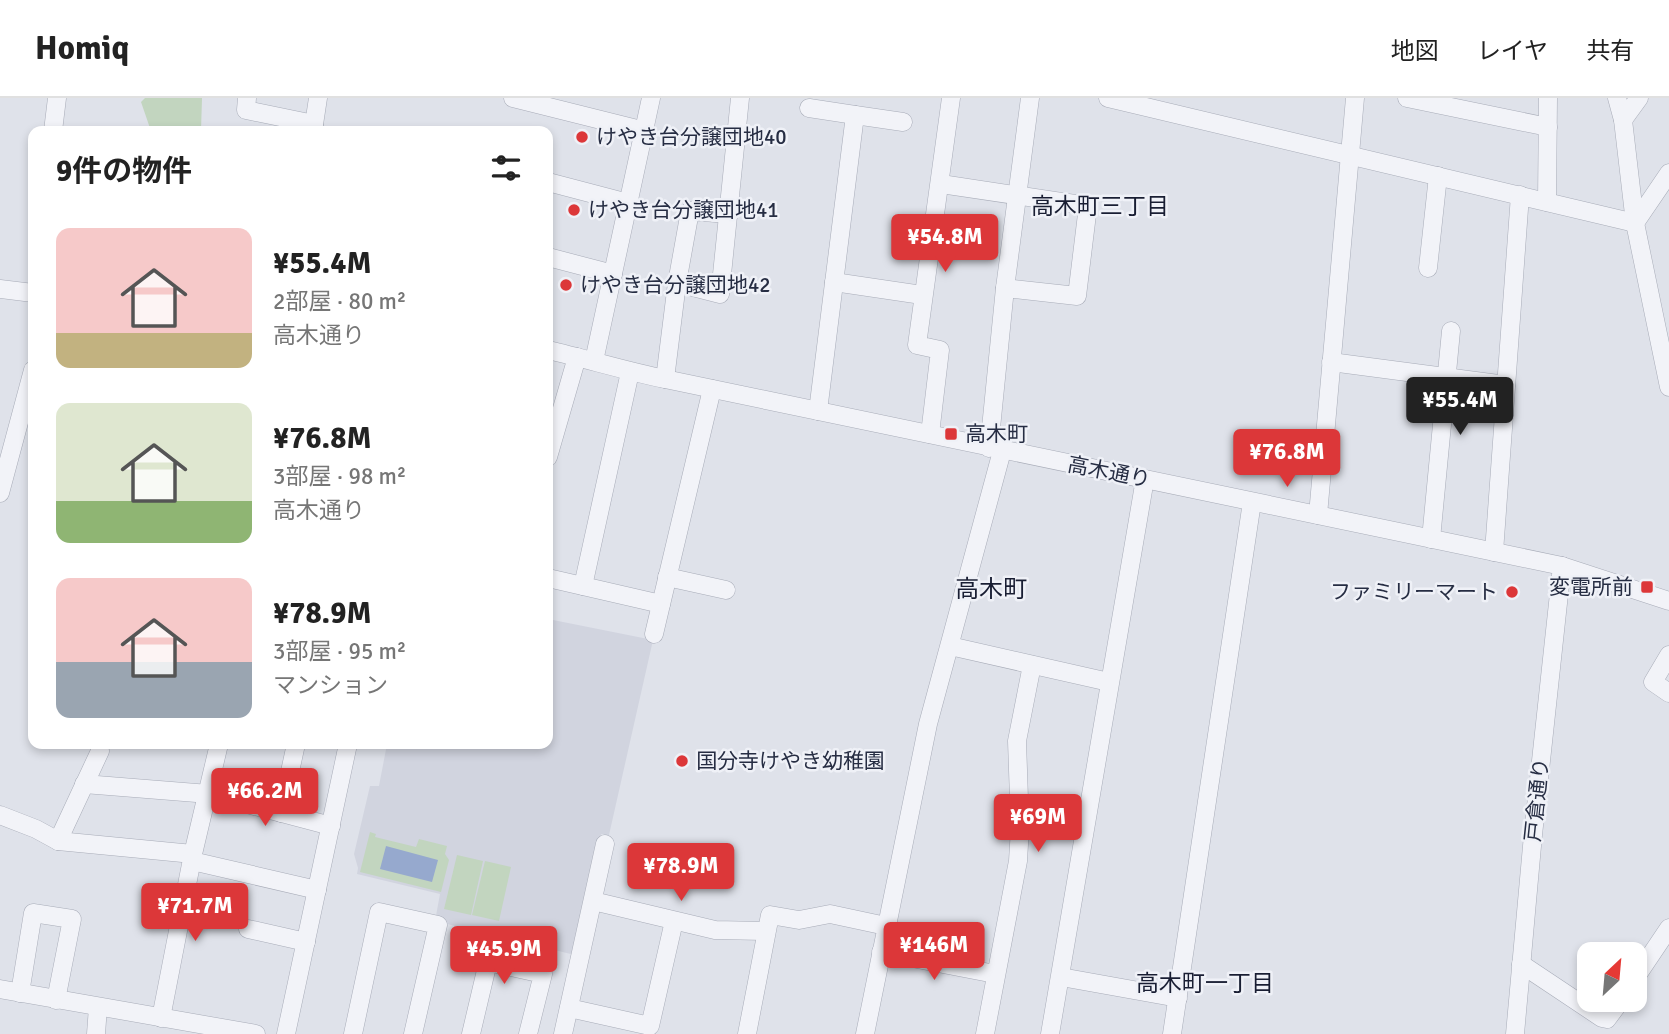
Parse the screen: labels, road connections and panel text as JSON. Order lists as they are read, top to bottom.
{
  "streets": {
    "street": ["高木通り", "戸倉通り"]
  },
  "crossings": [
    ["高木通り", "戸倉通り"]
  ],
  "districts": ["高木町三丁目", "高木町", "高木町一丁目"],
  "places": {
    "other": [
      "けやき台分譲団地40",
      "けやき台分譲団地41",
      "けやき台分譲団地42",
      "ファミリーマート",
      "国分寺けやき幼稚園"
    ],
    "transit": ["高木町", "変電所前"]
  },
  "north": "top right",
  "page": {
    "header": "Homiq",
    "nav": ["地図", "レイヤ", "共有"],
    "heading": "9件の物件",
    "list": [
      {
        "name": "¥55.4M",
        "note": "2部屋 · 80 m² · 高木通り"
      },
      {
        "name": "¥76.8M",
        "note": "3部屋 · 98 m² · 高木通り"
      },
      {
        "name": "¥78.9M",
        "note": "3部屋 · 95 m² · マンション"
      }
    ],
    "price": [
      "¥54.8M",
      "¥55.4M",
      "¥76.8M",
      "¥66.2M",
      "¥69M",
      "¥78.9M",
      "¥71.7M",
      "¥146M",
      "¥45.9M"
    ]
  }
}
